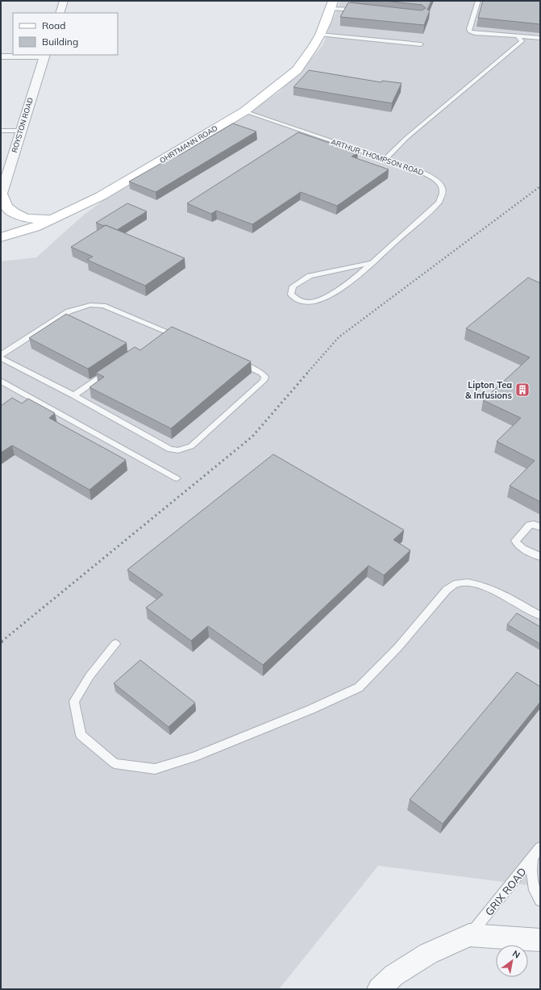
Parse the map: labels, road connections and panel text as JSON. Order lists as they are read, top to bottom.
{
  "streets": {
    "main road": ["OHRTMANN ROAD"],
    "street": ["ROYSTON ROAD"],
    "lane": ["ARTHUR THOMPSON ROAD", "GRIX ROAD"]
  },
  "crossings": [
    ["OHRTMANN ROAD", "ARTHUR THOMPSON ROAD"]
  ],
  "places": {
    "building": ["Lipton Tea & Infusions"]
  },
  "legend": ["Road", "Building"],
  "north": "top right"
}
